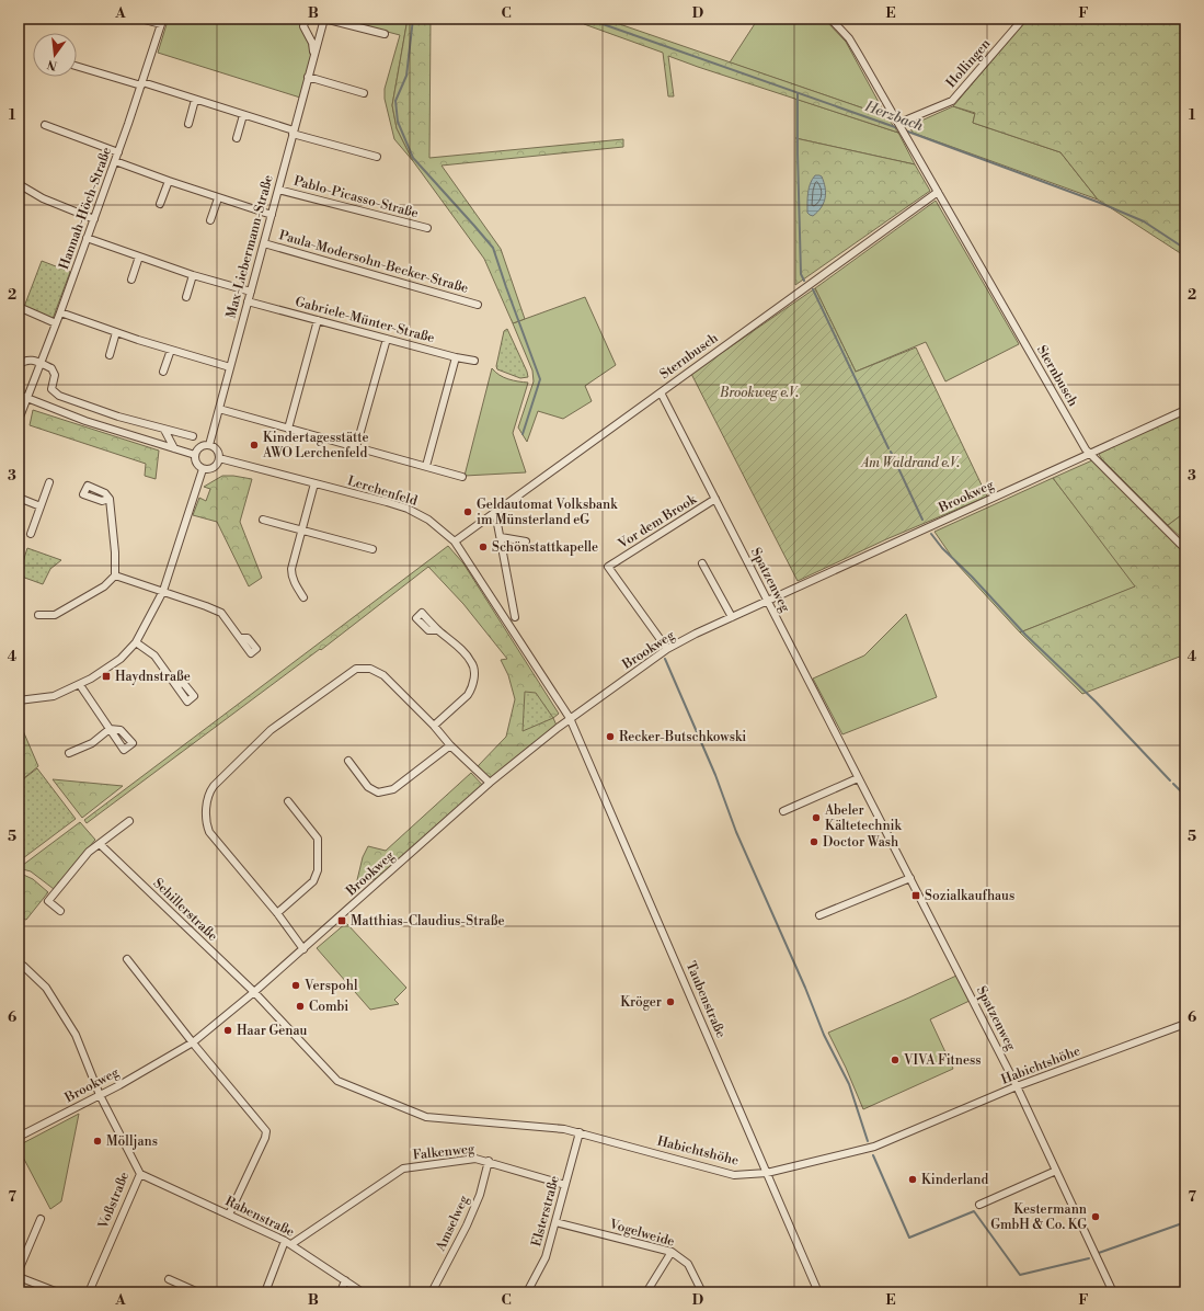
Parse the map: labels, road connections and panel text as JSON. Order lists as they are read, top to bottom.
{
  "streets": {
    "street": [
      "Hollingen",
      "Pablo-Picasso-Straße",
      "Hannah-Höch-Straße",
      "Max-Liebermann-Straße",
      "Paula-Modersohn-Becker-Straße",
      "Gabriele-Münter-Straße",
      "Sternbusch",
      "Lerchenfeld",
      "Brookweg",
      "Vor dem Brook",
      "Spatzenweg",
      "Schillerstraße",
      "Taubenstraße",
      "Habichtshöhe",
      "Falkenweg",
      "Voßstraße",
      "Elsterstraße",
      "Rabenstraße",
      "Amselweg",
      "Vogelweide"
    ]
  },
  "crossings": [
    ["Hollingen", "Sternbusch"],
    ["Pablo-Picasso-Straße", "Max-Liebermann-Straße"],
    ["Max-Liebermann-Straße", "Paula-Modersohn-Becker-Straße"],
    ["Max-Liebermann-Straße", "Gabriele-Münter-Straße"],
    ["Max-Liebermann-Straße", "Lerchenfeld"],
    ["Sternbusch", "Lerchenfeld"],
    ["Sternbusch", "Brookweg"],
    ["Sternbusch", "Spatzenweg"],
    ["Lerchenfeld", "Brookweg"],
    ["Lerchenfeld", "Taubenstraße"],
    ["Brookweg", "Vor dem Brook"],
    ["Brookweg", "Spatzenweg"],
    ["Brookweg", "Schillerstraße"],
    ["Brookweg", "Taubenstraße"],
    ["Brookweg", "Habichtshöhe"],
    ["Brookweg", "Voßstraße"],
    ["Vor dem Brook", "Spatzenweg"],
    ["Spatzenweg", "Habichtshöhe"],
    ["Schillerstraße", "Habichtshöhe"],
    ["Taubenstraße", "Habichtshöhe"],
    ["Habichtshöhe", "Elsterstraße"],
    ["Falkenweg", "Elsterstraße"],
    ["Falkenweg", "Rabenstraße"],
    ["Falkenweg", "Amselweg"],
    ["Voßstraße", "Rabenstraße"],
    ["Elsterstraße", "Vogelweide"]
  ],
  "water": ["Herzbach"],
  "parks": ["Brookweg e.V.", "Am Waldrand e.V."],
  "places": {
    "other": [
      "Kindertagesstätte AWO Lerchenfeld",
      "Geldautomat Volksbank im Münsterland eG",
      "Schönstattkapelle",
      "Recker-Butschkowski",
      "Abeler Kältetechnik",
      "Doctor Wash",
      "Verspohl",
      "Kröger",
      "Combi",
      "Haar Genau",
      "VIVA Fitness",
      "Mölljans",
      "Kinderland",
      "Kestermann GmbH & Co. KG"
    ],
    "transit": ["Haydnstraße", "Sozialkaufhaus", "Matthias-Claudius-Straße"]
  },
  "north": "bottom",
  "grid": {
    "columns": [
      "A",
      "B",
      "C",
      "D",
      "E",
      "F"
    ],
    "rows": [
      "1",
      "2",
      "3",
      "4",
      "5",
      "6",
      "7"
    ]
  }
}
